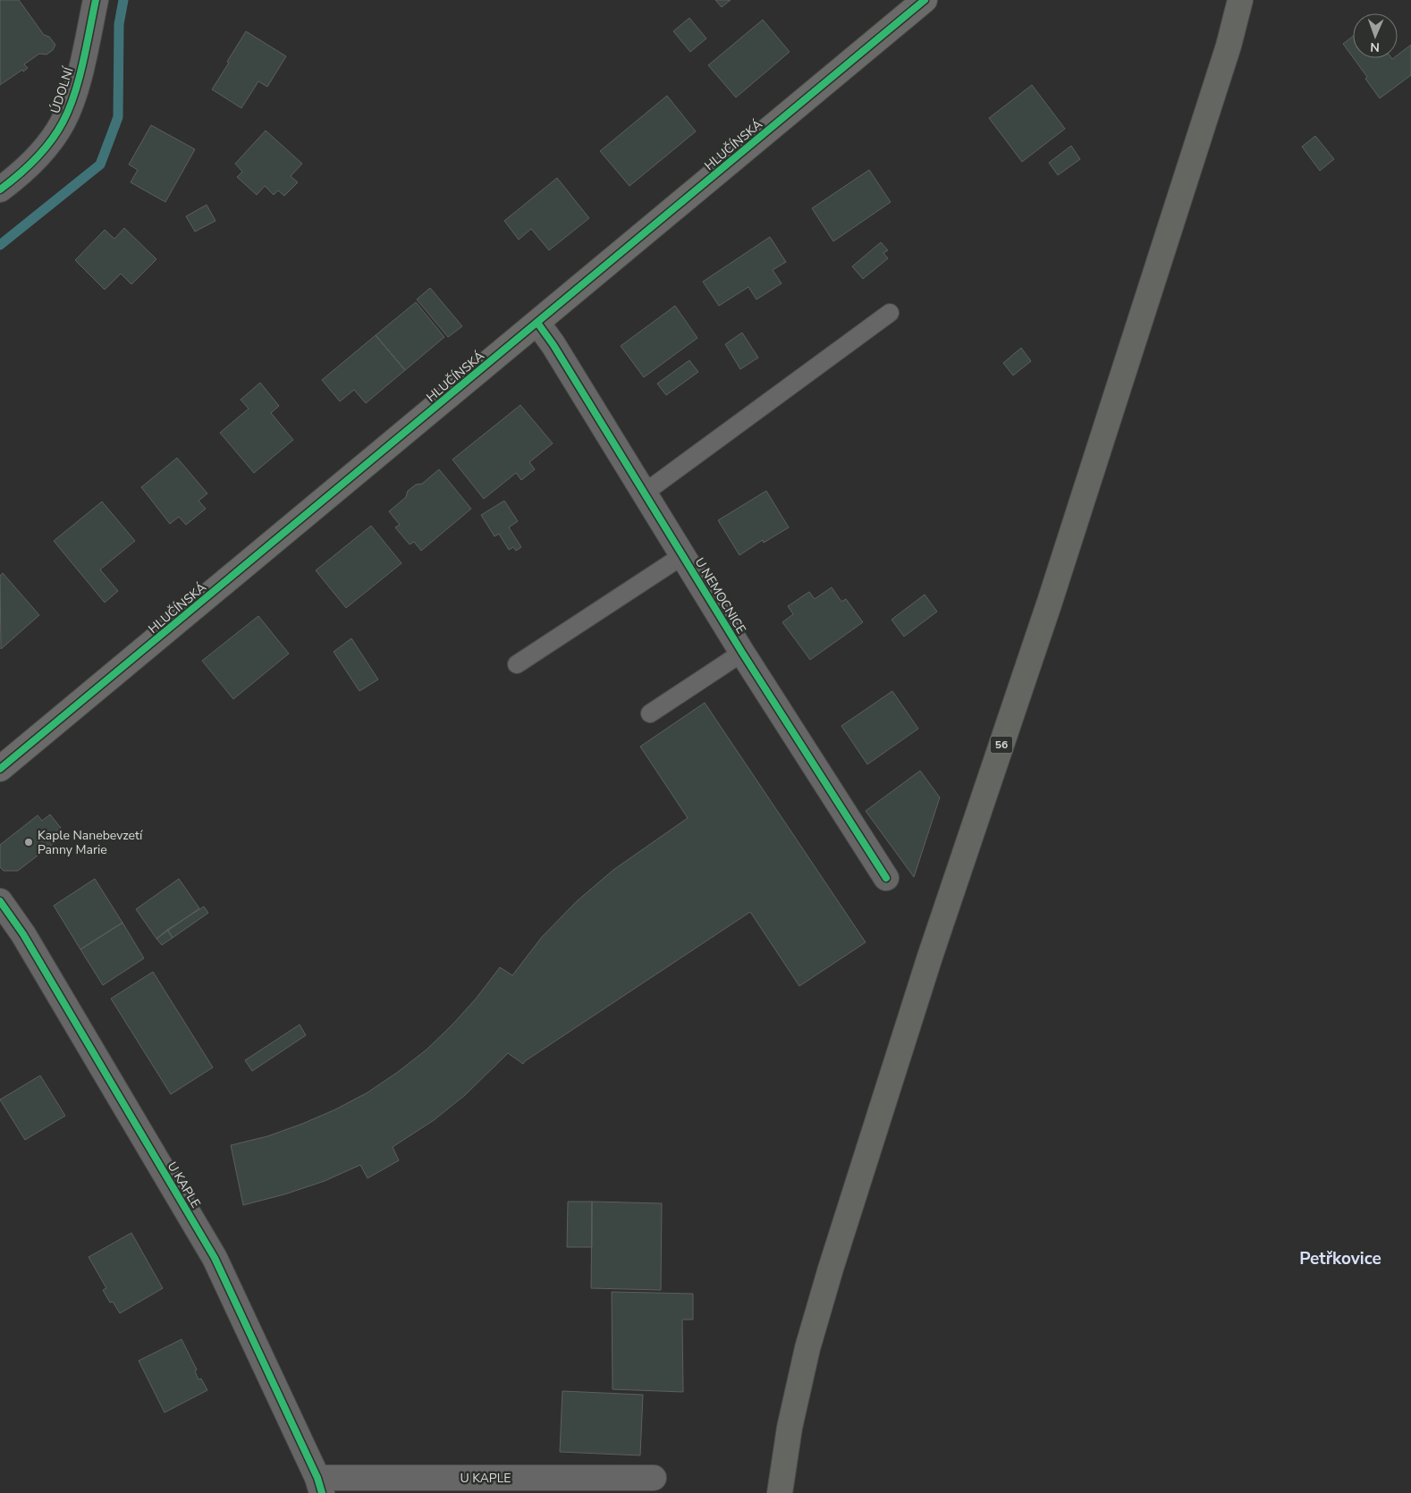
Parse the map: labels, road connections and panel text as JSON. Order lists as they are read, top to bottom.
{
  "streets": {
    "main road": ["56"],
    "street": [
      "ÚDOLNÍ",
      "HLUČÍNSKÁ",
      "U NEMOCNICE",
      "U KAPLE"
    ]
  },
  "crossings": [
    ["HLUČÍNSKÁ", "U NEMOCNICE"]
  ],
  "districts": ["Petřkovice"],
  "places": ["Kaple Nanebevzetí Panny Marie"],
  "north": "bottom"
}
